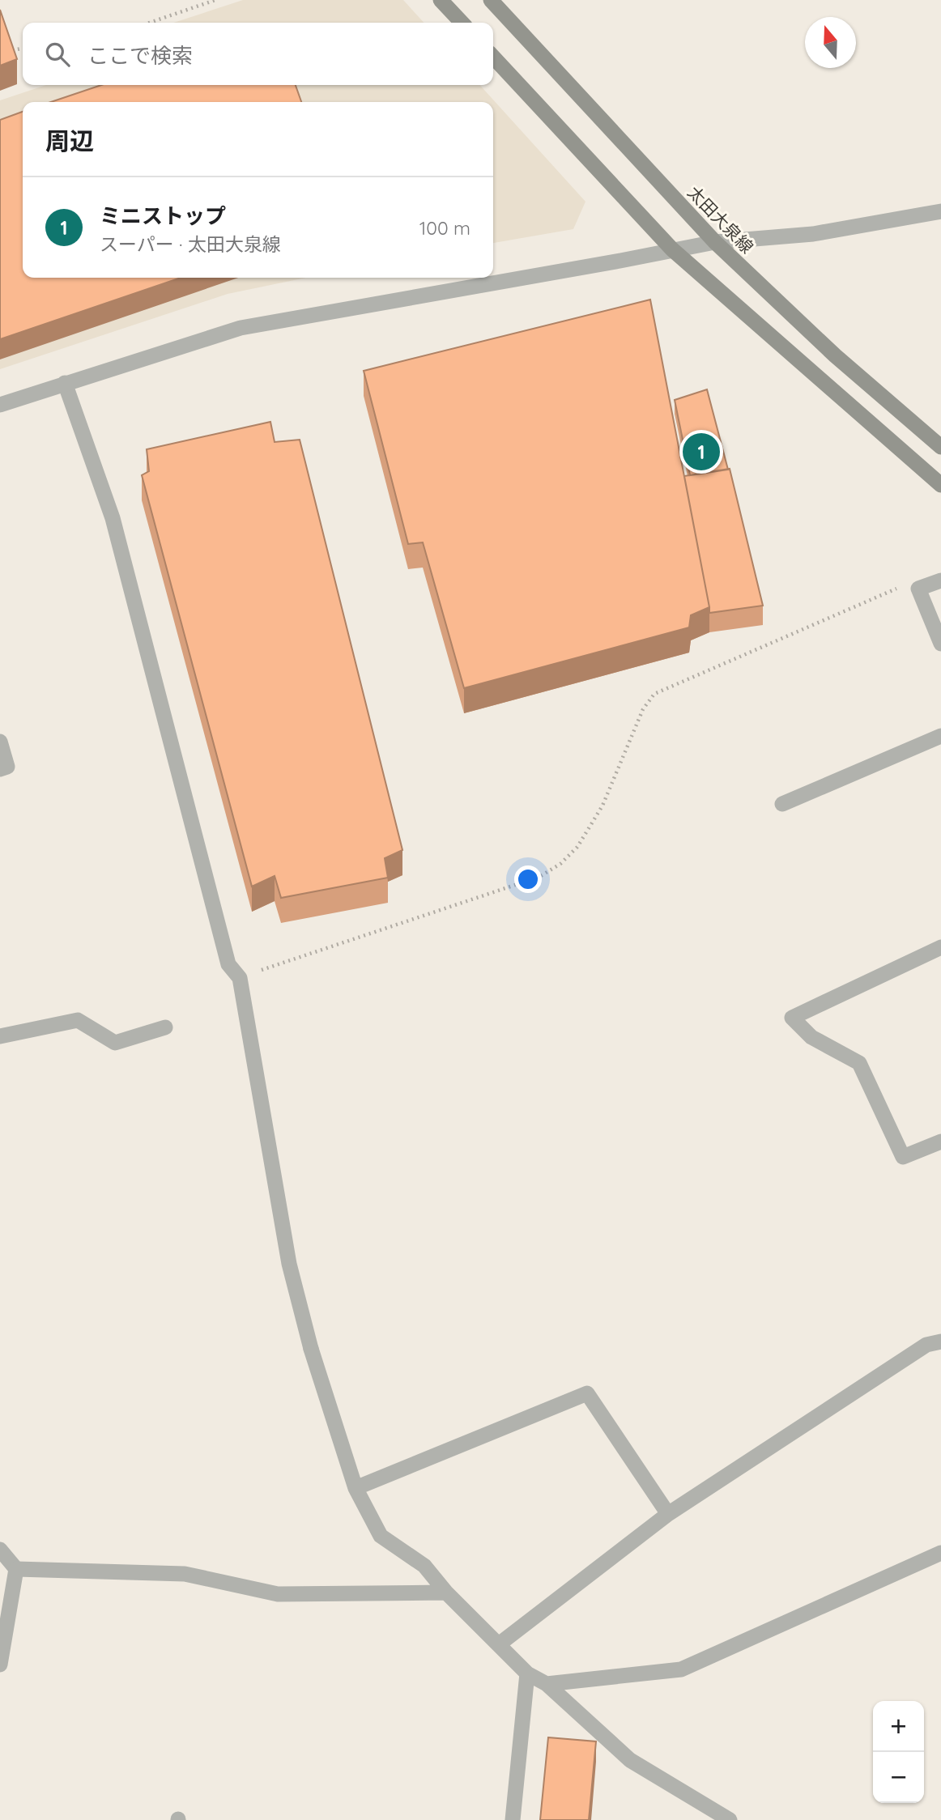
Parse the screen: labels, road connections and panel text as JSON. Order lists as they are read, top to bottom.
{
  "streets": {
    "main road": ["太田大泉線"]
  },
  "north": "top",
  "page": {
    "search": "ここで検索",
    "heading": "周辺",
    "list": [
      {
        "mark": "1",
        "name": "ミニストップ",
        "note": "スーパー · 太田大泉線",
        "value": "100 m"
      }
    ],
    "pins": "1",
    "map_buttons": ["+", "−"]
  }
}
